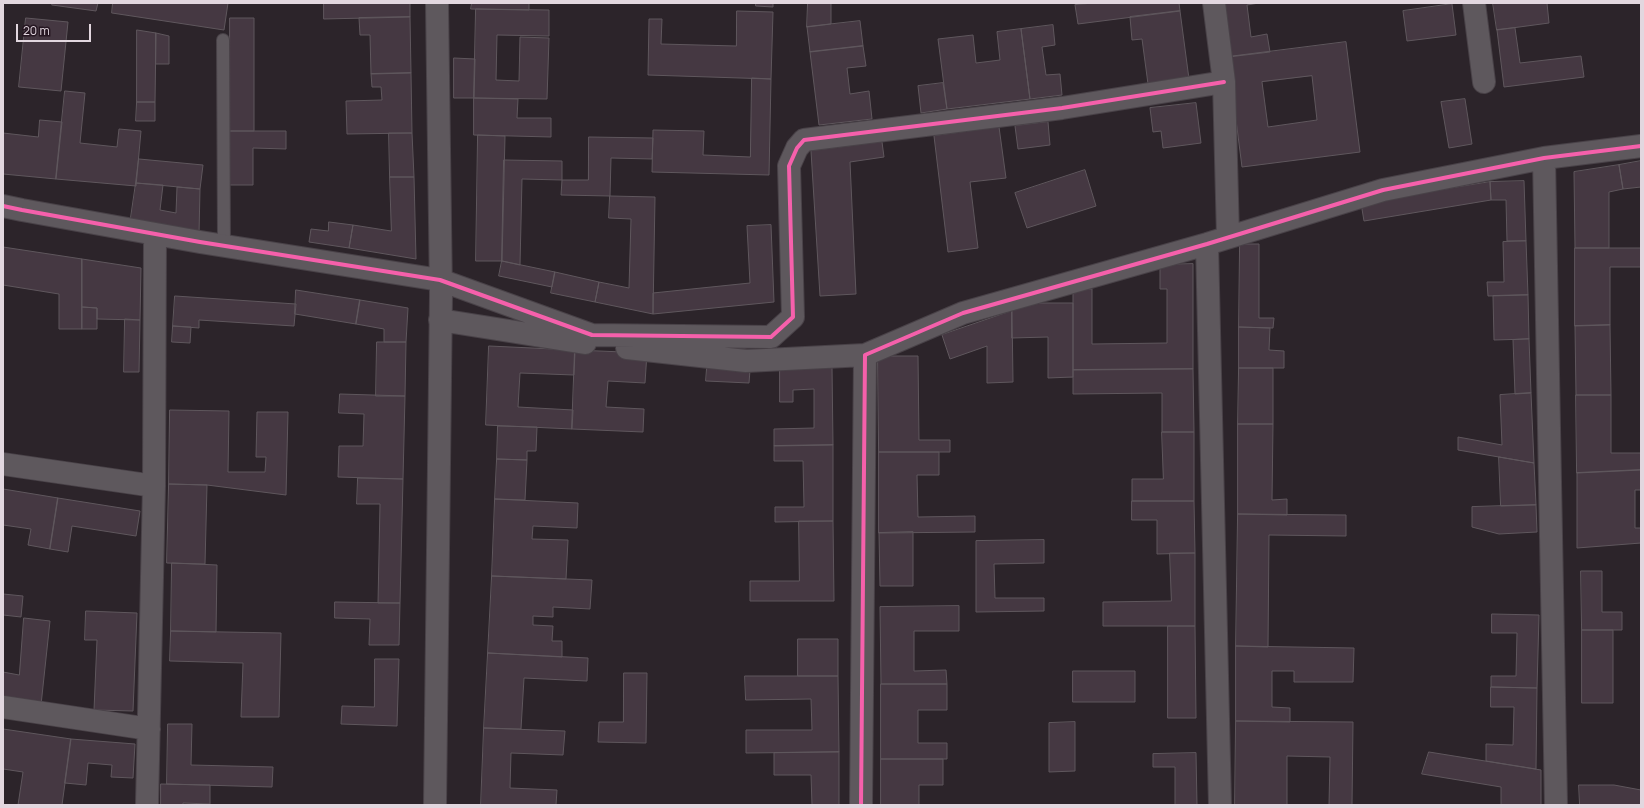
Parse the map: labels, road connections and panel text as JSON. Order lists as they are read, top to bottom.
{
  "scale_bar": "20 m"
}
